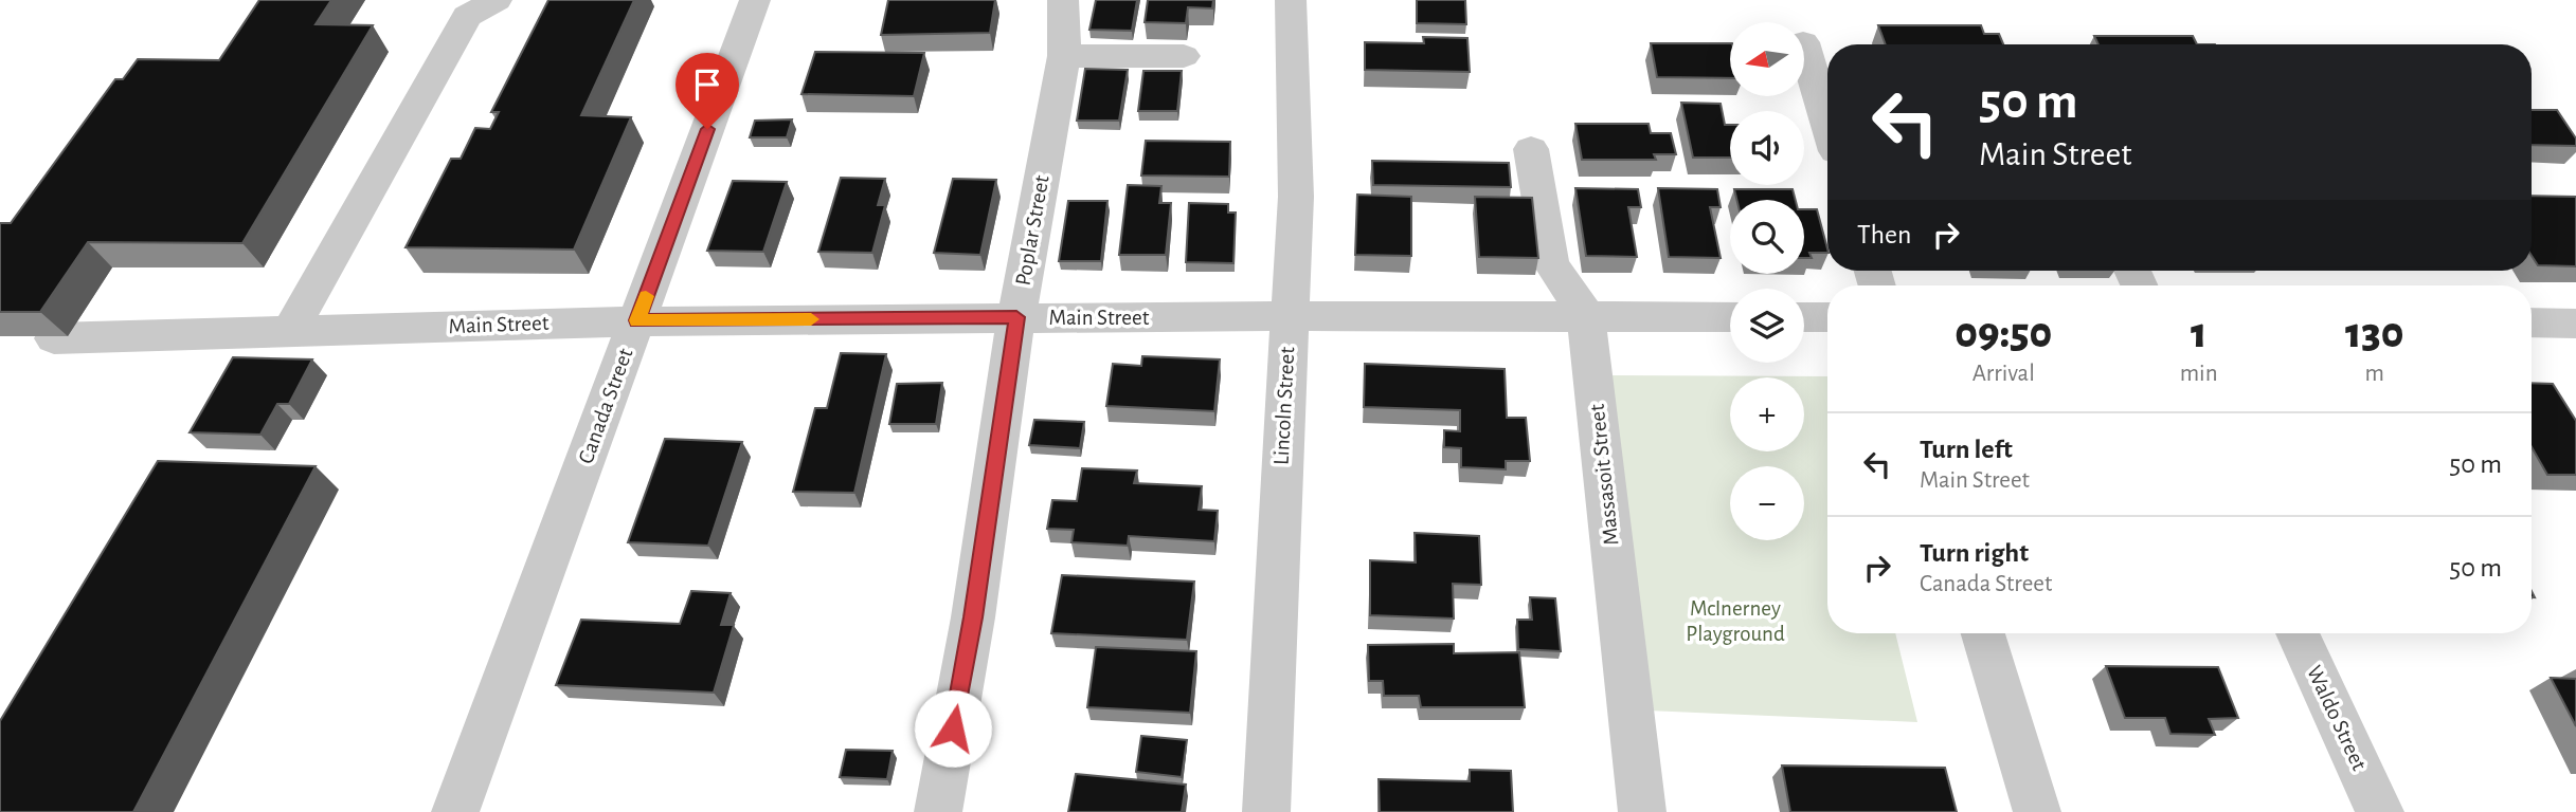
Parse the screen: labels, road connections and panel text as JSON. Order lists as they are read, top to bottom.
{
  "streets": {
    "street": [
      "Poplar Street",
      "Main Street",
      "Canada Street",
      "Lincoln Street",
      "Massasoit Street",
      "Waldo Street"
    ]
  },
  "crossings": [
    ["Poplar Street", "Main Street"],
    ["Main Street", "Canada Street"],
    ["Main Street", "Lincoln Street"],
    ["Main Street", "Massasoit Street"]
  ],
  "parks": ["McInerney Playground"],
  "north": "left",
  "page": {
    "map_buttons": ["+", "−"],
    "turn": ["50 m", "Main Street"],
    "then": "Then",
    "eta": [
      "09:50",
      "Arrival",
      "1",
      "min",
      "130",
      "m"
    ],
    "list": [
      {
        "name": "Turn left",
        "note": "Main Street",
        "value": "50 m"
      },
      {
        "name": "Turn right",
        "note": "Canada Street",
        "value": "50 m"
      }
    ]
  }
}
